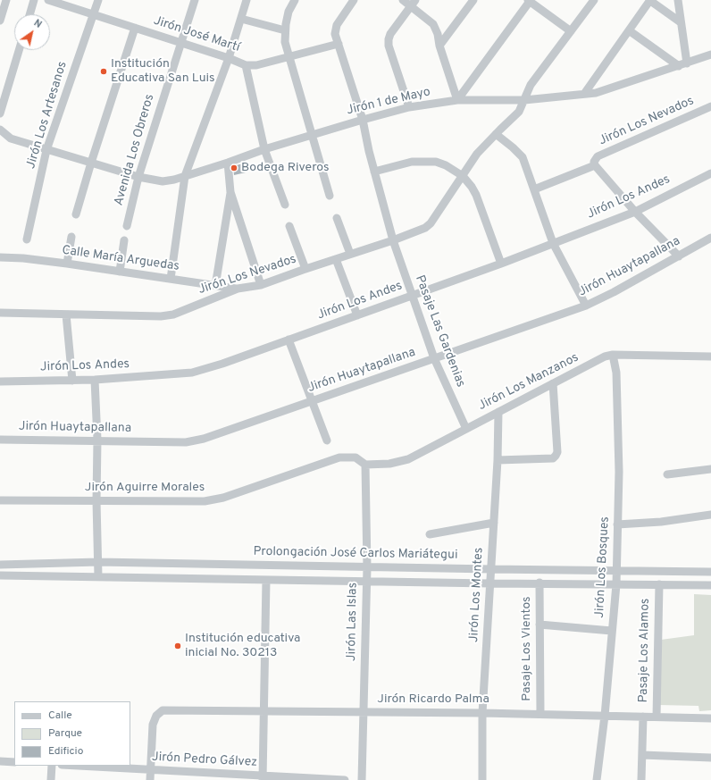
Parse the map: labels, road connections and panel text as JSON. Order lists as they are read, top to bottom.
{
  "streets": {
    "street": [
      "Jirón José Martí",
      "Jirón 1 de Mayo",
      "Jirón Los Artesanos",
      "Jirón Los Nevados",
      "Avenida Los Obreros",
      "Jirón Los Andes",
      "Calle María Arguedas",
      "Jirón Huaytapallana",
      "Pasaje Las Gardenias",
      "Jirón Los Manzanos",
      "Jirón Aguirre Morales",
      "Prolongación José Carlos Mariátegui",
      "Jirón Los Bosques",
      "Jirón Los Montes",
      "Jirón Las Islas",
      "Pasaje Los Vientos",
      "Pasaje Los Alamos",
      "Jirón Ricardo Palma",
      "Jirón Pedro Gálvez"
    ]
  },
  "crossings": [
    ["Jirón José Martí", "Jirón Los Artesanos"],
    ["Jirón José Martí", "Avenida Los Obreros"],
    ["Jirón José Martí", "Pasaje Las Gardenias"],
    ["Jirón 1 de Mayo", "Jirón Los Artesanos"],
    ["Jirón 1 de Mayo", "Jirón Los Nevados"],
    ["Jirón 1 de Mayo", "Avenida Los Obreros"],
    ["Jirón 1 de Mayo", "Pasaje Las Gardenias"],
    ["Jirón Los Nevados", "Calle María Arguedas"],
    ["Jirón Los Nevados", "Pasaje Las Gardenias"],
    ["Jirón Los Andes", "Pasaje Las Gardenias"],
    ["Jirón Huaytapallana", "Pasaje Las Gardenias"],
    ["Pasaje Las Gardenias", "Jirón Los Manzanos"],
    ["Jirón Los Manzanos", "Jirón Aguirre Morales"],
    ["Jirón Los Manzanos", "Jirón Los Bosques"],
    ["Jirón Los Manzanos", "Jirón Los Montes"],
    ["Jirón Los Manzanos", "Jirón Las Islas"],
    ["Jirón Aguirre Morales", "Jirón Las Islas"],
    ["Prolongación José Carlos Mariátegui", "Jirón Los Bosques"],
    ["Prolongación José Carlos Mariátegui", "Jirón Los Montes"],
    ["Prolongación José Carlos Mariátegui", "Jirón Las Islas"],
    ["Jirón Los Bosques", "Jirón Ricardo Palma"],
    ["Jirón Los Montes", "Jirón Ricardo Palma"],
    ["Jirón Las Islas", "Jirón Ricardo Palma"],
    ["Pasaje Los Vientos", "Jirón Ricardo Palma"],
    ["Pasaje Los Alamos", "Jirón Ricardo Palma"],
    ["Jirón Ricardo Palma", "Jirón Pedro Gálvez"]
  ],
  "places": ["Institución Educativa San Luis", "Bodega Riveros", "Institución educativa inicial No. 30213"],
  "legend": ["Calle", "Parque", "Edificio"],
  "north": "top right"
}
